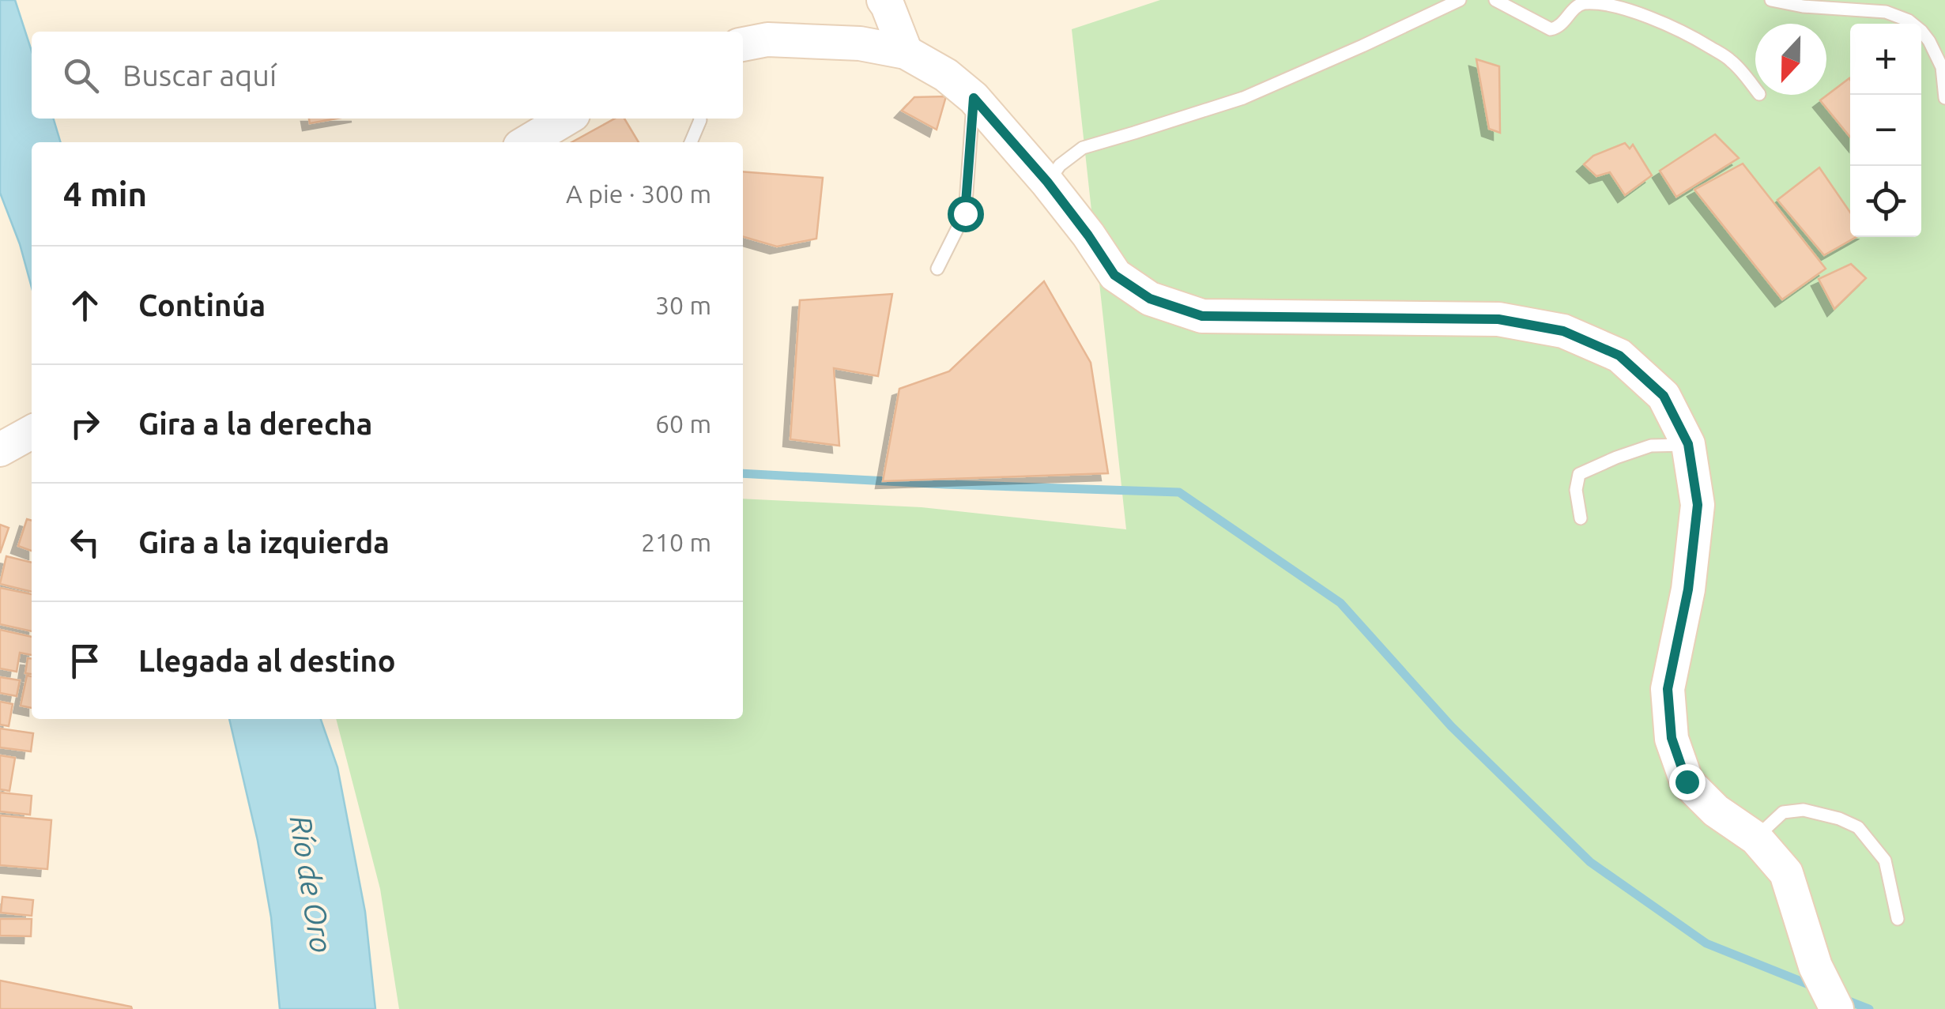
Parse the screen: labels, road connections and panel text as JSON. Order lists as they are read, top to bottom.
{
  "water": ["Río de Oro"],
  "north": "bottom",
  "page": {
    "map_buttons": ["+", "−"],
    "search": "Buscar aquí",
    "heading": ["4 min", "A pie · 300 m"],
    "list": [
      ["Continúa", "30 m"],
      ["Gira a la derecha", "60 m"],
      ["Gira a la izquierda", "210 m"],
      "Llegada al destino"
    ]
  }
}
